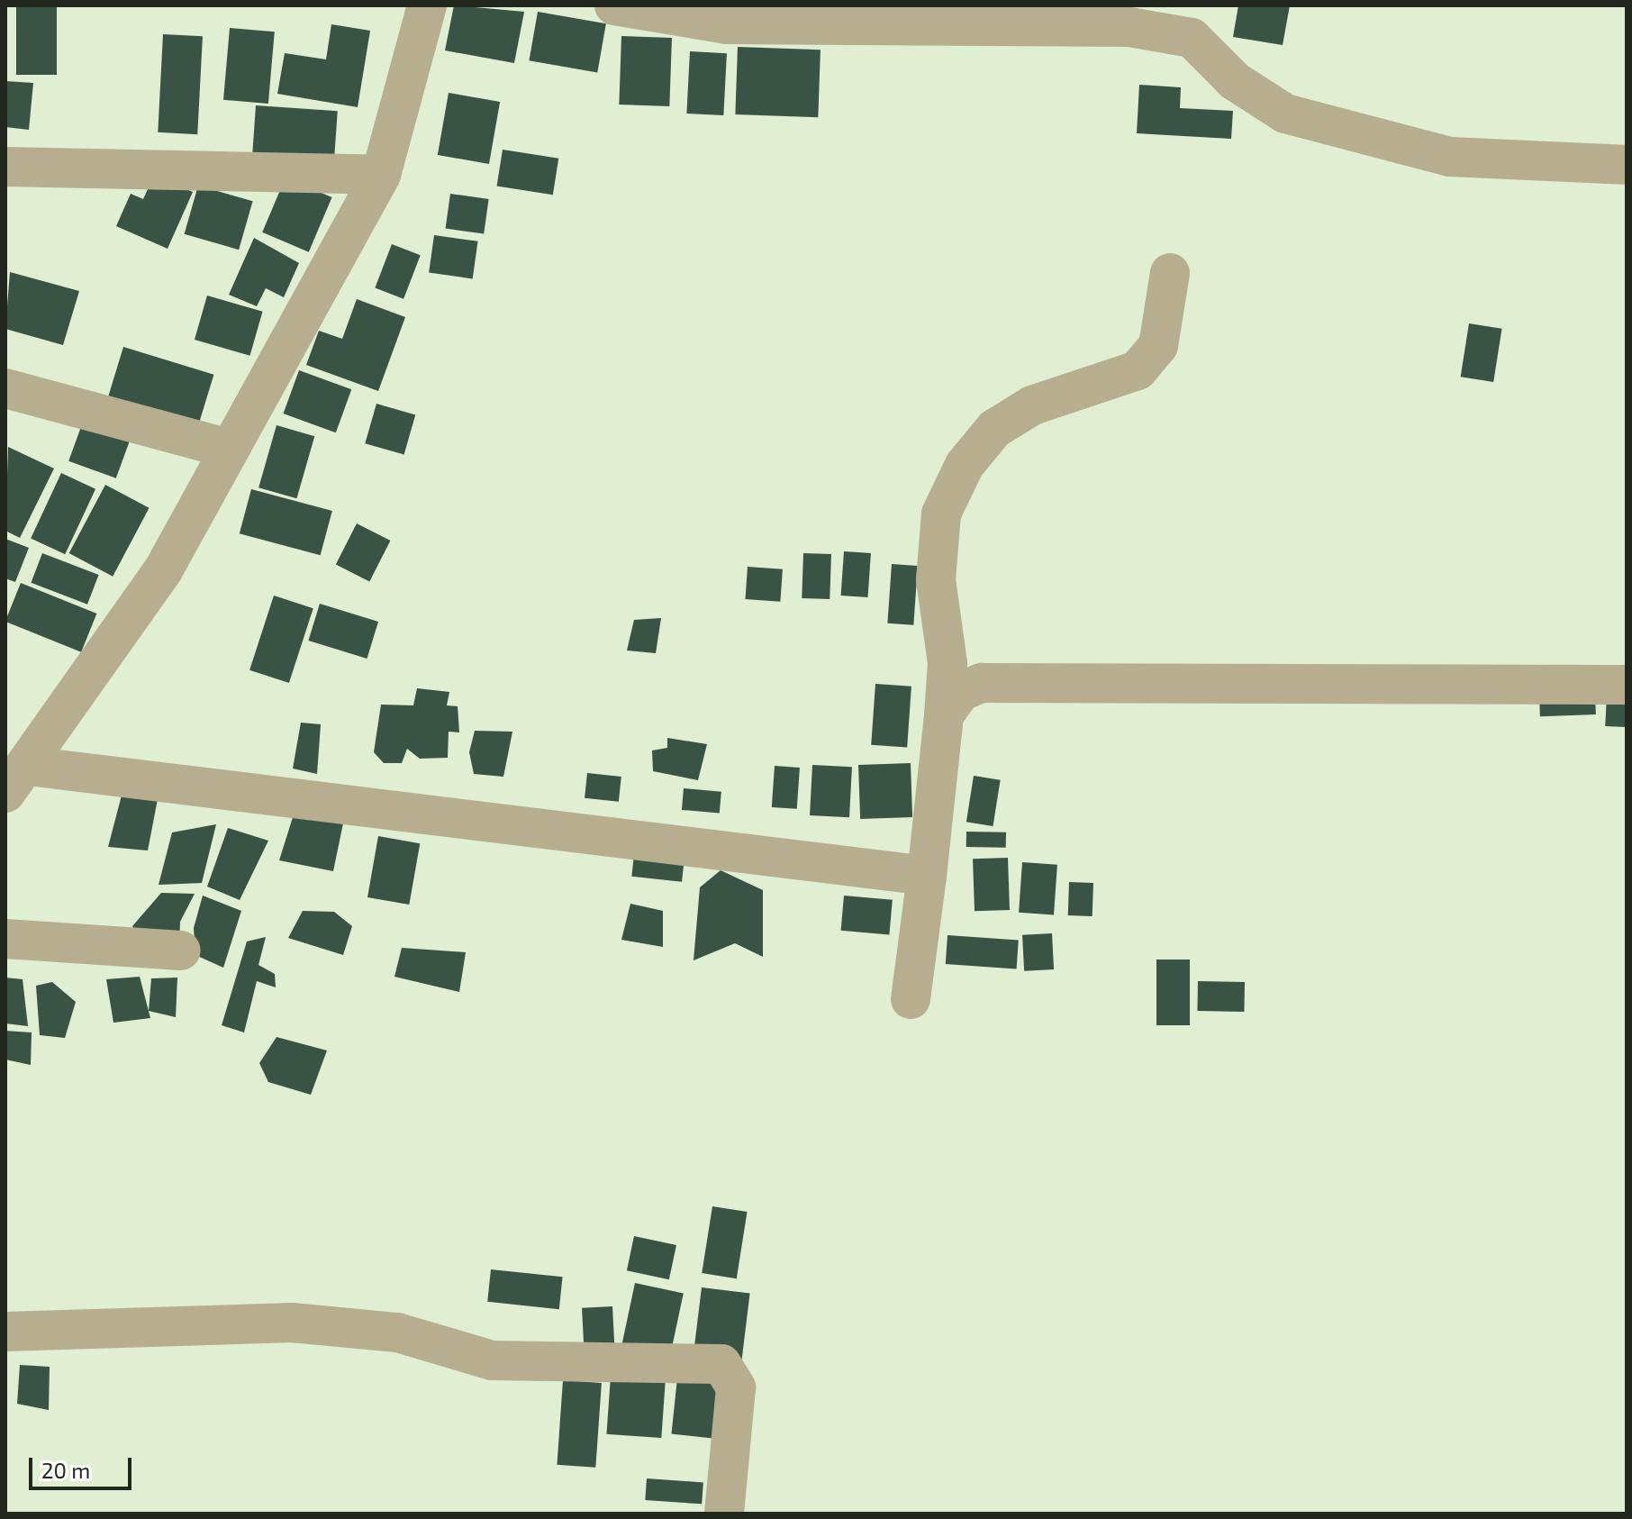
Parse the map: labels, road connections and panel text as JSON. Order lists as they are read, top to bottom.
{
  "scale_bar": "20 m"
}
